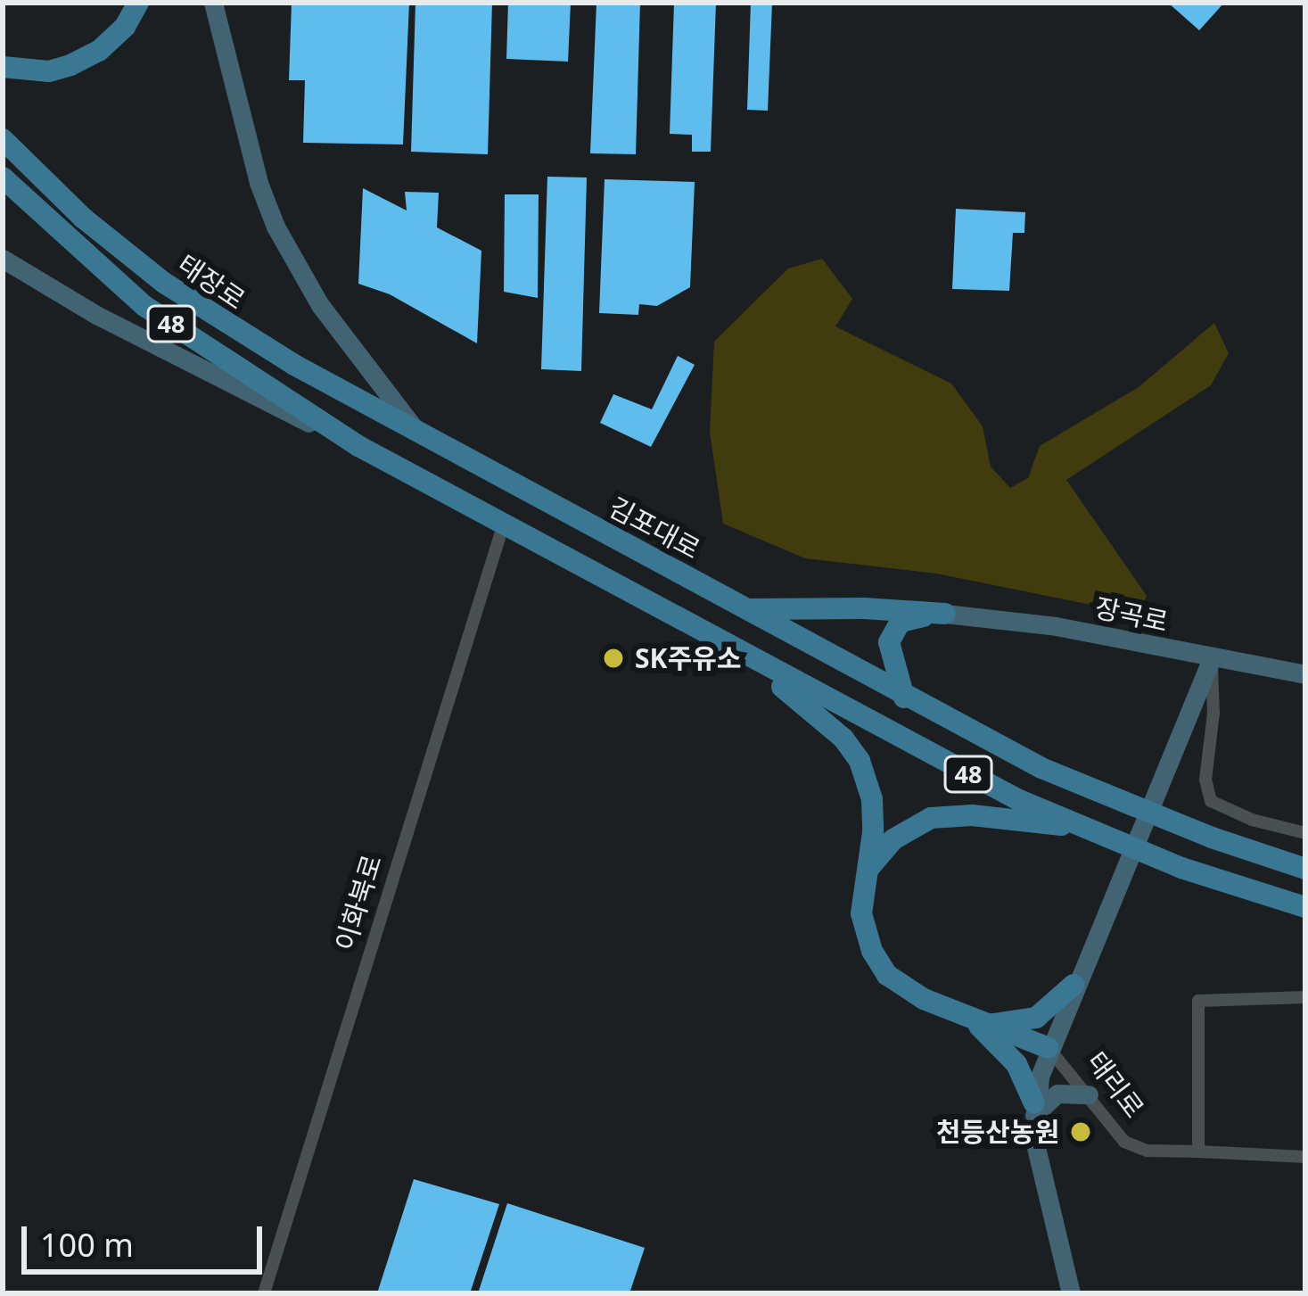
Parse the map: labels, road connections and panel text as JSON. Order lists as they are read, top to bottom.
{
  "streets": {
    "main road": ["태장로", "48", "김포대로"],
    "street": ["장곡로", "이화북로", "태리로"]
  },
  "crossings": [
    ["태장로", "김포대로"],
    ["48", "이화북로"]
  ],
  "places": ["SK주유소", "천등산농원"],
  "scale_bar": "100 m"
}
